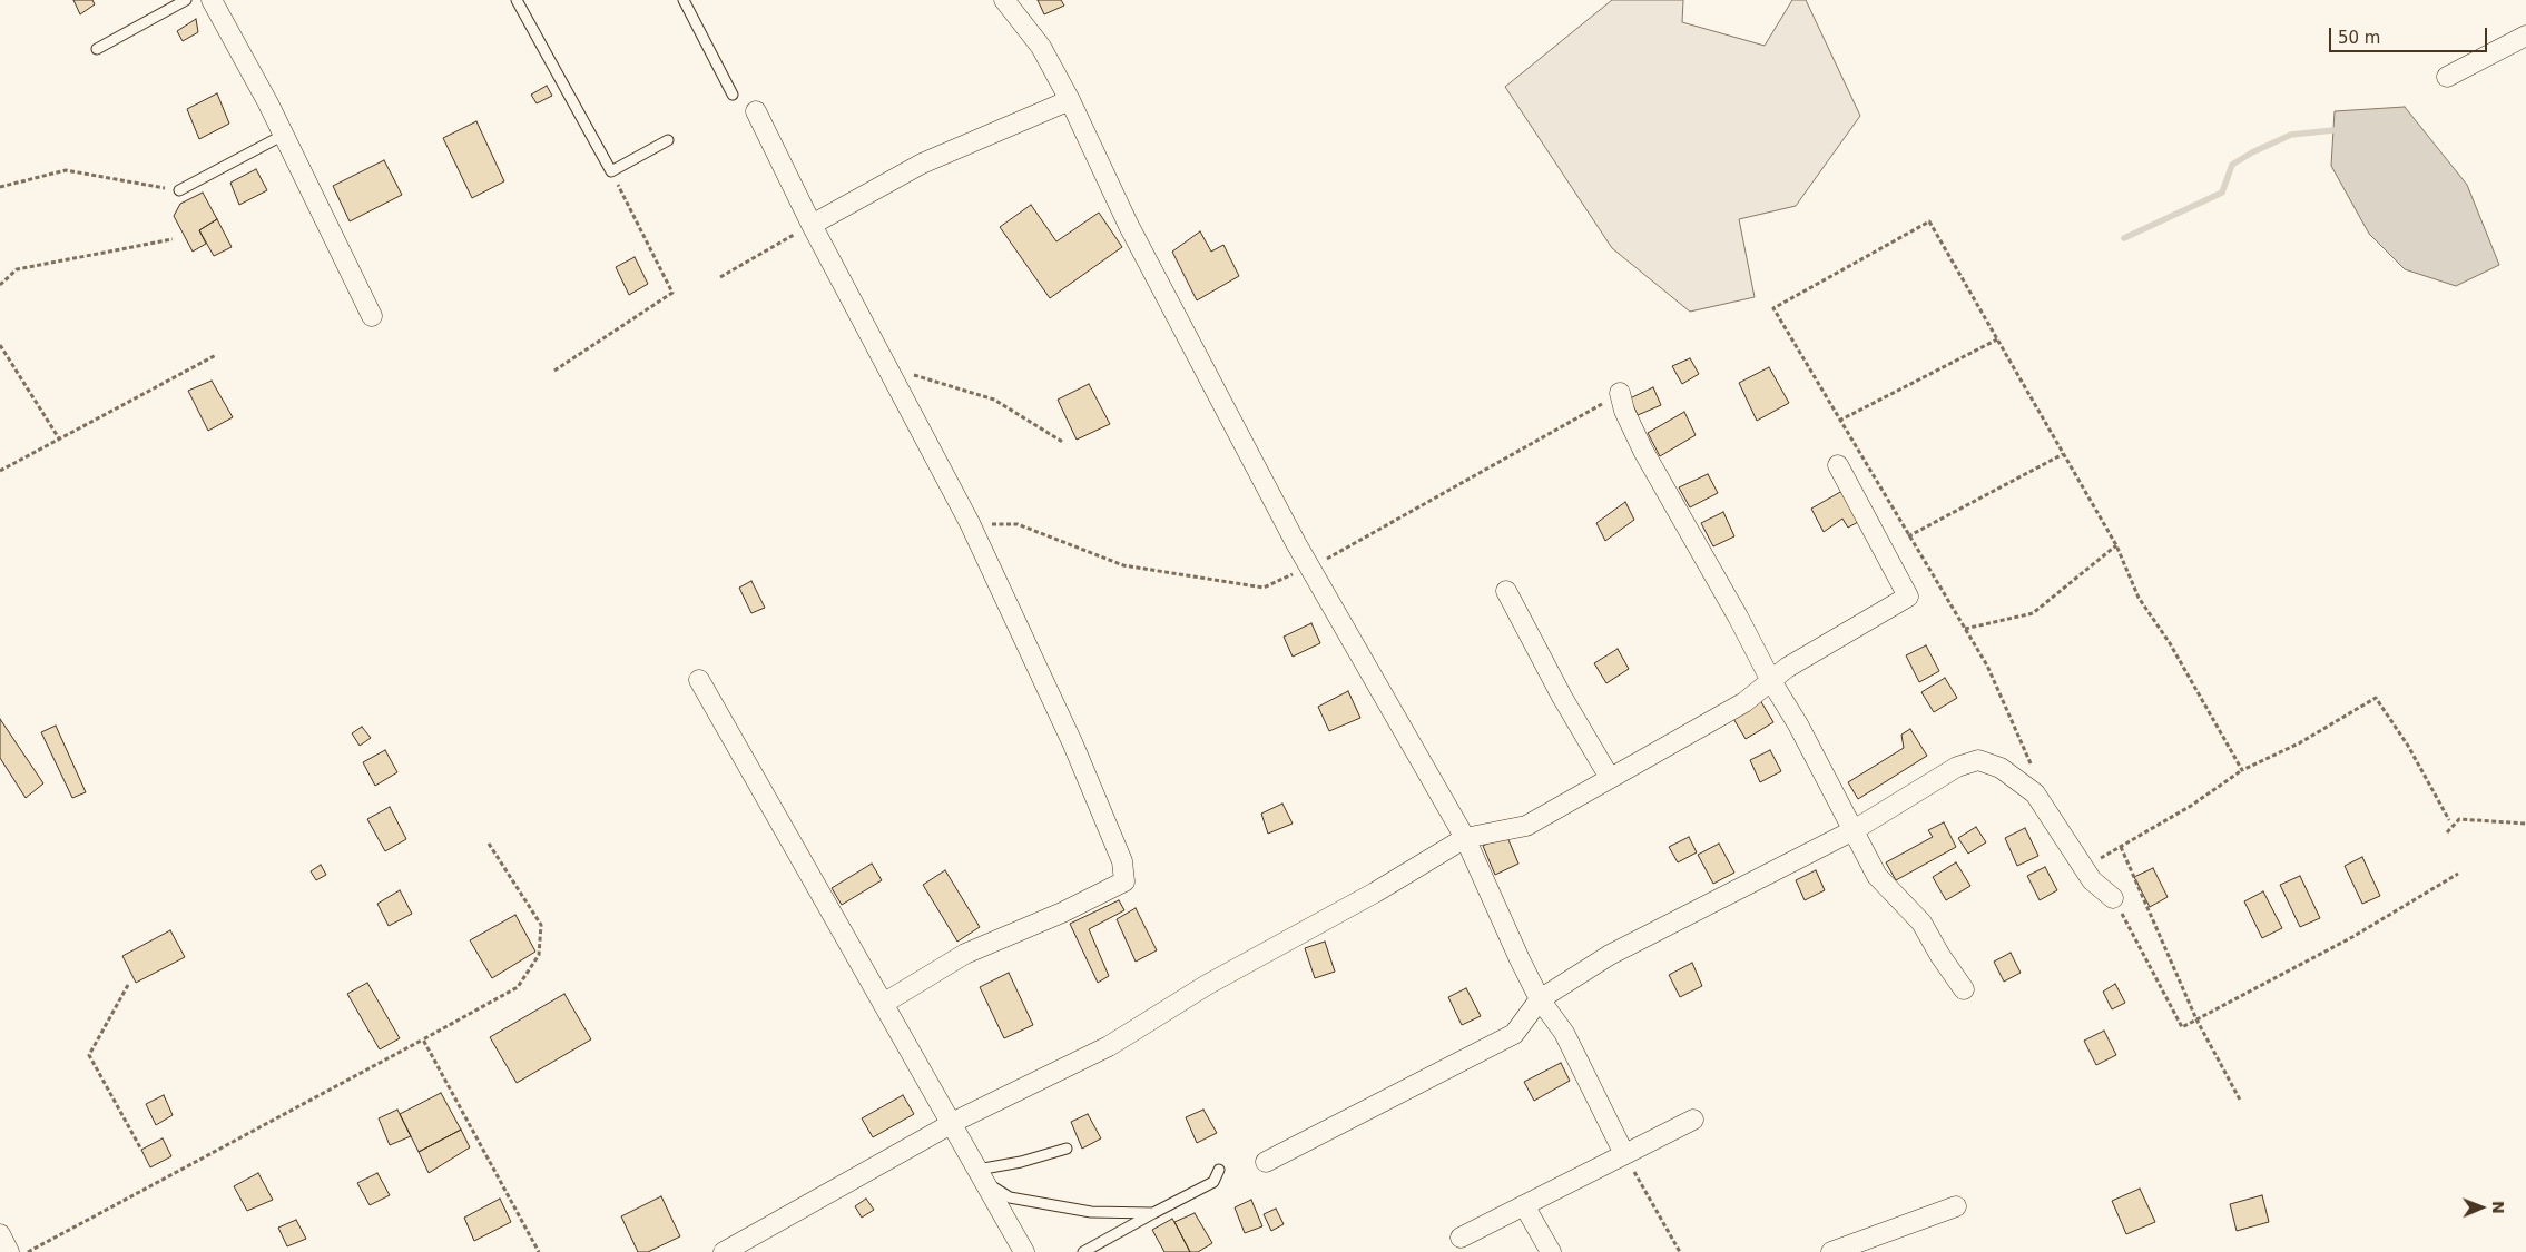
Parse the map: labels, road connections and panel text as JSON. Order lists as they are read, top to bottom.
{
  "scale_bar": "50 m",
  "north": "right"
}
